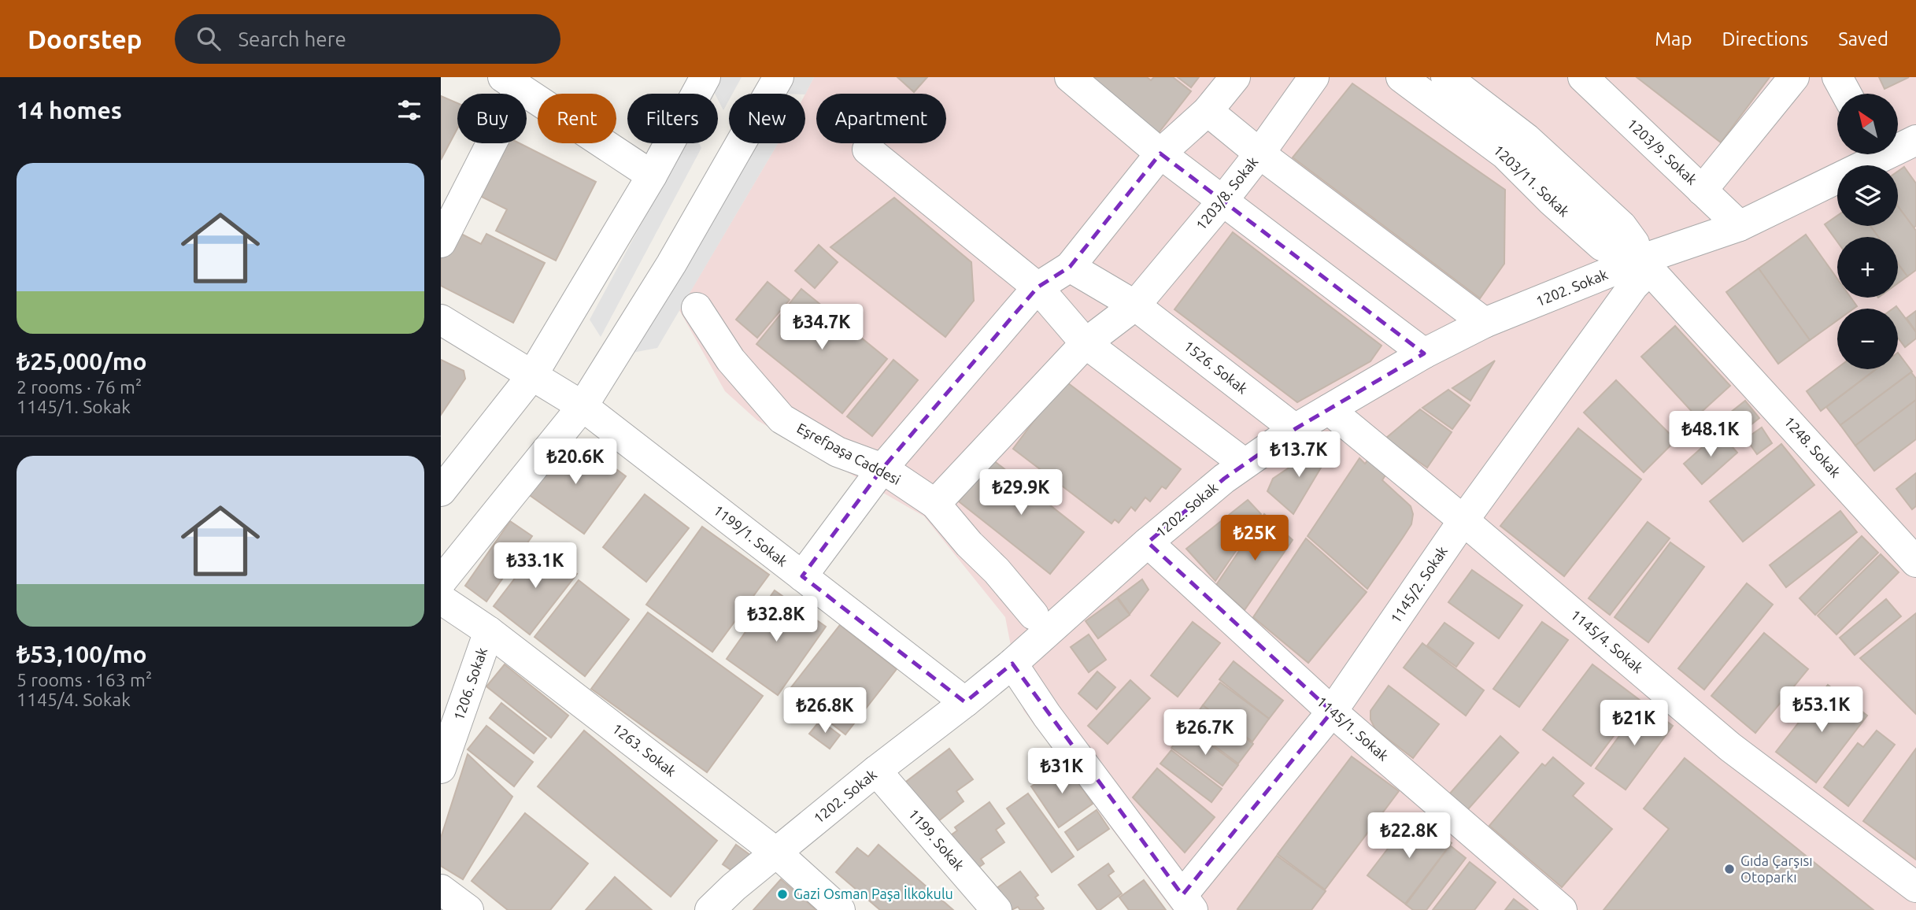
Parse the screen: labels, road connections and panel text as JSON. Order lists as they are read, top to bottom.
{
  "streets": {
    "street": [
      "1203/9. Sokak",
      "1203/11. Sokak",
      "1203/8. Sokak",
      "1202. Sokak",
      "1526. Sokak",
      "1248. Sokak",
      "Eşrefpaşa Caddesi",
      "1199/1. Sokak",
      "1145/2. Sokak",
      "1145/4. Sokak",
      "1206. Sokak",
      "1145/1. Sokak",
      "1263. Sokak",
      "1199. Sokak"
    ]
  },
  "crossings": [
    ["1203/9. Sokak", "1202. Sokak"],
    ["1203/11. Sokak", "1202. Sokak"],
    ["1203/11. Sokak", "1248. Sokak"],
    ["1203/11. Sokak", "1145/2. Sokak"],
    ["1203/8. Sokak", "1526. Sokak"],
    ["1203/8. Sokak", "Eşrefpaşa Caddesi"],
    ["1202. Sokak", "1526. Sokak"],
    ["1202. Sokak", "1248. Sokak"],
    ["1202. Sokak", "1199/1. Sokak"],
    ["1202. Sokak", "1145/2. Sokak"],
    ["1202. Sokak", "1145/4. Sokak"],
    ["1202. Sokak", "1145/1. Sokak"],
    ["1202. Sokak", "1263. Sokak"],
    ["1202. Sokak", "1199. Sokak"],
    ["1248. Sokak", "1145/2. Sokak"],
    ["1145/2. Sokak", "1145/4. Sokak"],
    ["1145/2. Sokak", "1145/1. Sokak"],
    ["1206. Sokak", "1263. Sokak"]
  ],
  "places": ["Gıda Çarşısı Otoparkı", "Gazi Osman Paşa İlkokulu"],
  "north": "top left",
  "page": {
    "header": "Doorstep",
    "search": "Search here",
    "nav": ["Map", "Directions", "Saved"],
    "heading": "14 homes",
    "map_buttons": ["+", "−"],
    "chip": [
      "Buy",
      "Rent",
      "Filters",
      "New",
      "Apartment"
    ],
    "list": [
      {
        "name": "₺25,000/mo",
        "note": "2 rooms · 76 m² · 1145/1. Sokak"
      },
      {
        "name": "₺53,100/mo",
        "note": "5 rooms · 163 m² · 1145/4. Sokak"
      }
    ],
    "price": [
      "₺34.7K",
      "₺48.1K",
      "₺13.7K",
      "₺20.6K",
      "₺29.9K",
      "₺25K",
      "₺33.1K",
      "₺32.8K",
      "₺53.1K",
      "₺26.8K",
      "₺21K",
      "₺26.7K",
      "₺31K",
      "₺22.8K"
    ]
  }
}
